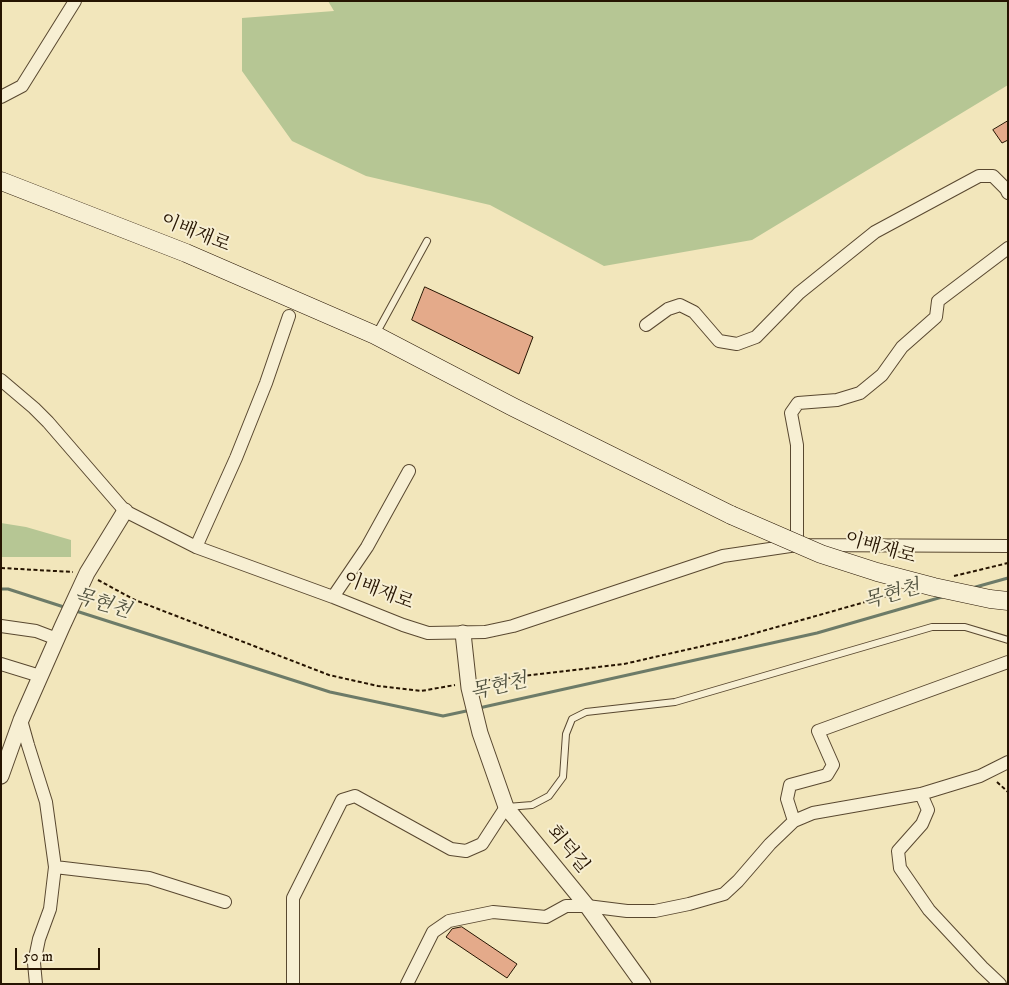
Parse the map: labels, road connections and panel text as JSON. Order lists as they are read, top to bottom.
{
  "streets": {
    "main road": ["이배재로"],
    "street": ["회덕길"]
  },
  "crossings": [
    ["이배재로", "회덕길"]
  ],
  "water": ["목현천"],
  "scale_bar": "50 m"
}
